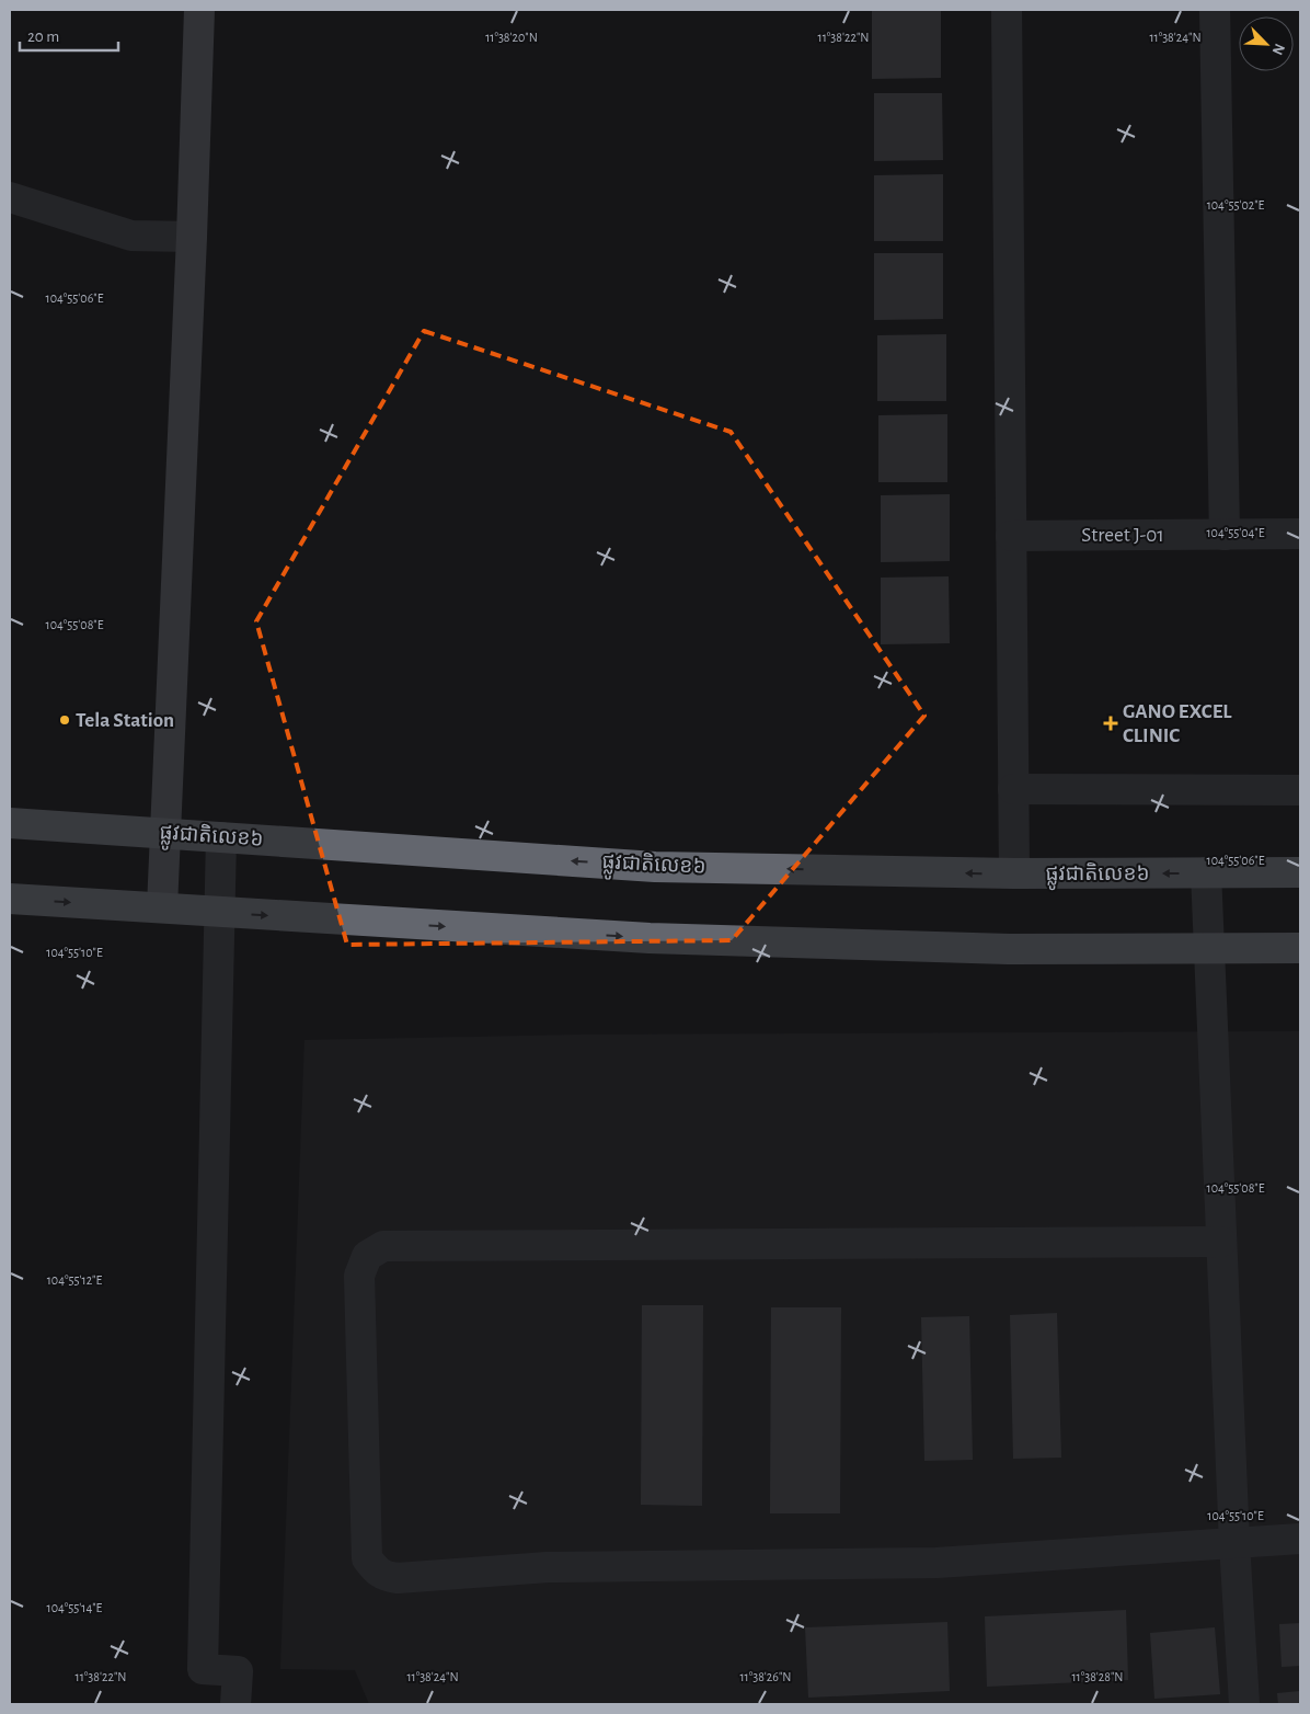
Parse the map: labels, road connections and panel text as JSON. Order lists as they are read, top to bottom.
{
  "streets": {
    "highway": ["ផ្លូវជាតិលេខ៦"],
    "street": ["Street J-01"]
  },
  "places": {
    "other": ["Tela Station"],
    "health": ["GANO EXCEL CLINIC"]
  },
  "scale_bar": "20 m",
  "north": "bottom right",
  "coordinates": [
    "11°38'20\"N",
    "11°38'22\"N",
    "11°38'24\"N",
    "104°55'02\"E",
    "104°55'06\"E",
    "104°55'04\"E",
    "104°55'08\"E",
    "104°55'10\"E",
    "104°55'12\"E",
    "104°55'14\"E",
    "11°38'26\"N",
    "11°38'28\"N"
  ]
}
